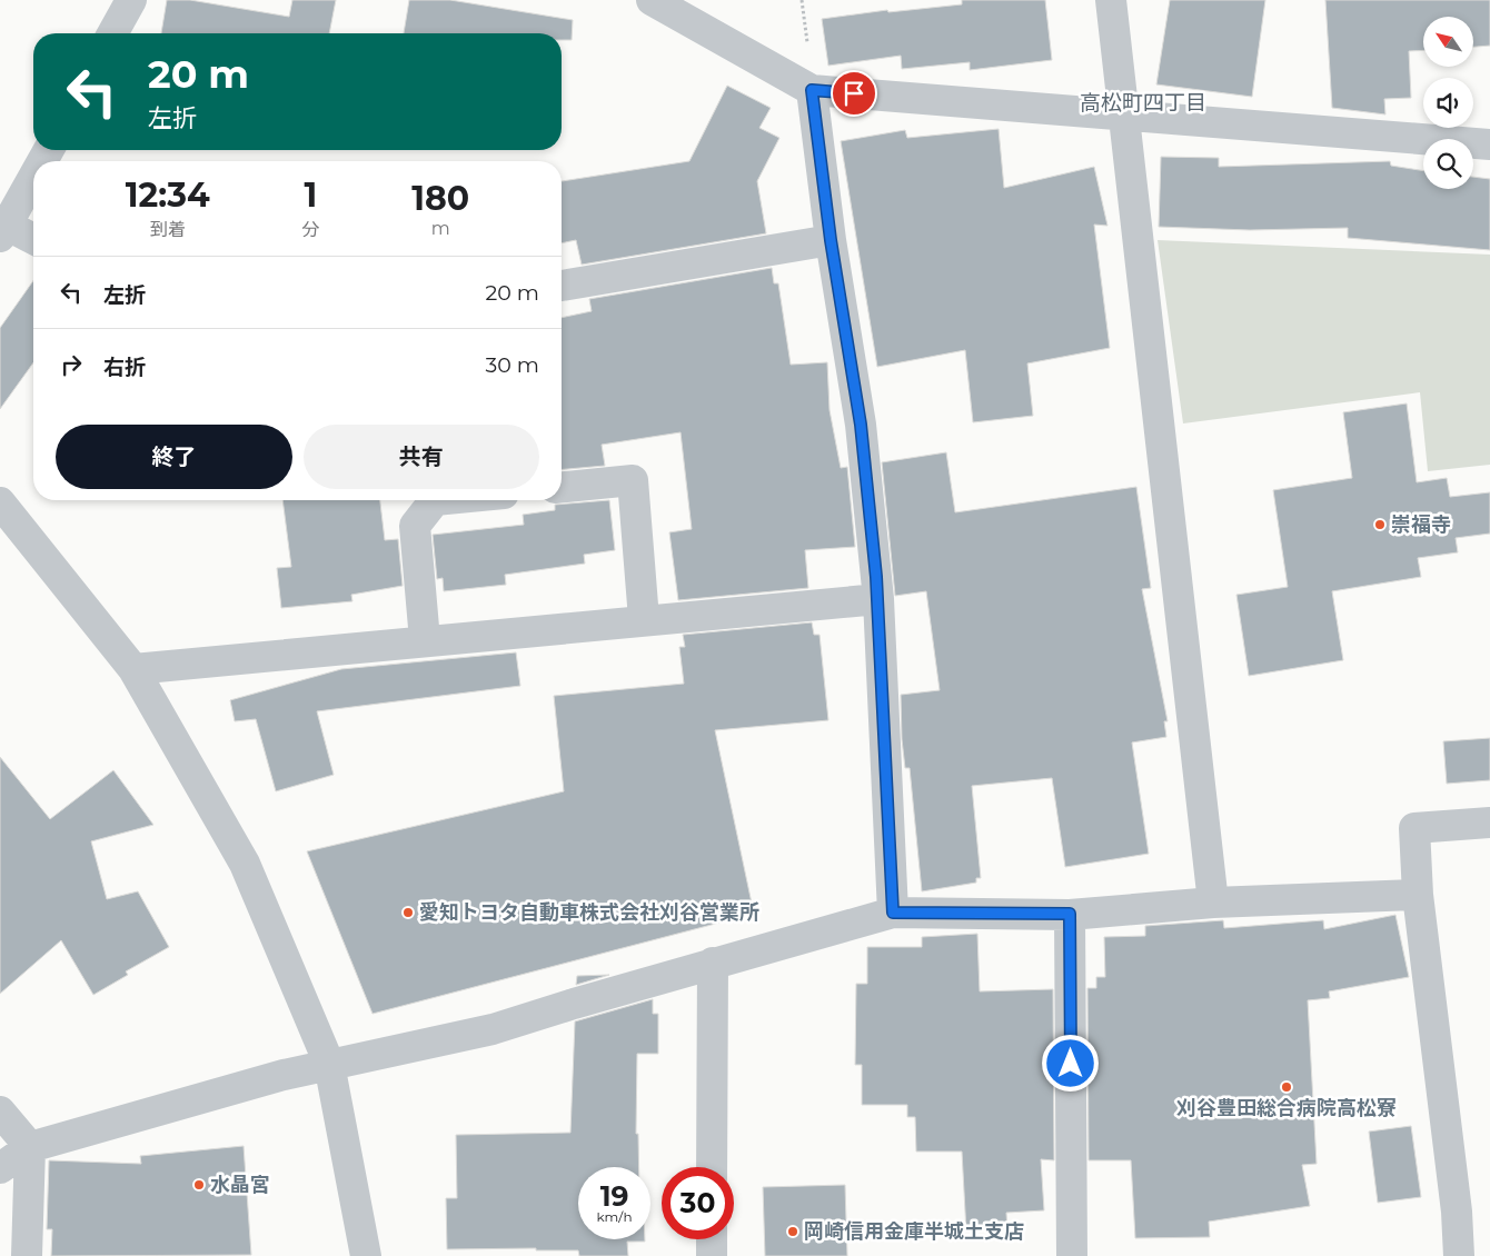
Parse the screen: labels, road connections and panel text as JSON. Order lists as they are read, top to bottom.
{
  "districts": ["高松町四丁目"],
  "places": [
    "崇福寺",
    "愛知トヨタ自動車株式会社刈谷営業所",
    "刈谷豊田総合病院高松寮",
    "水晶宮",
    "岡崎信用金庫半城土支店"
  ],
  "north": "top left",
  "page": {
    "turn": ["20 m", "左折"],
    "eta": [
      "12:34",
      "到着",
      "1",
      "分",
      "180",
      "m"
    ],
    "list": [
      {
        "name": "左折",
        "value": "20 m"
      },
      {
        "name": "右折",
        "value": "30 m"
      }
    ],
    "buttons": ["終了", "共有"],
    "speed": "19 km/h",
    "limit": "30"
  }
}
